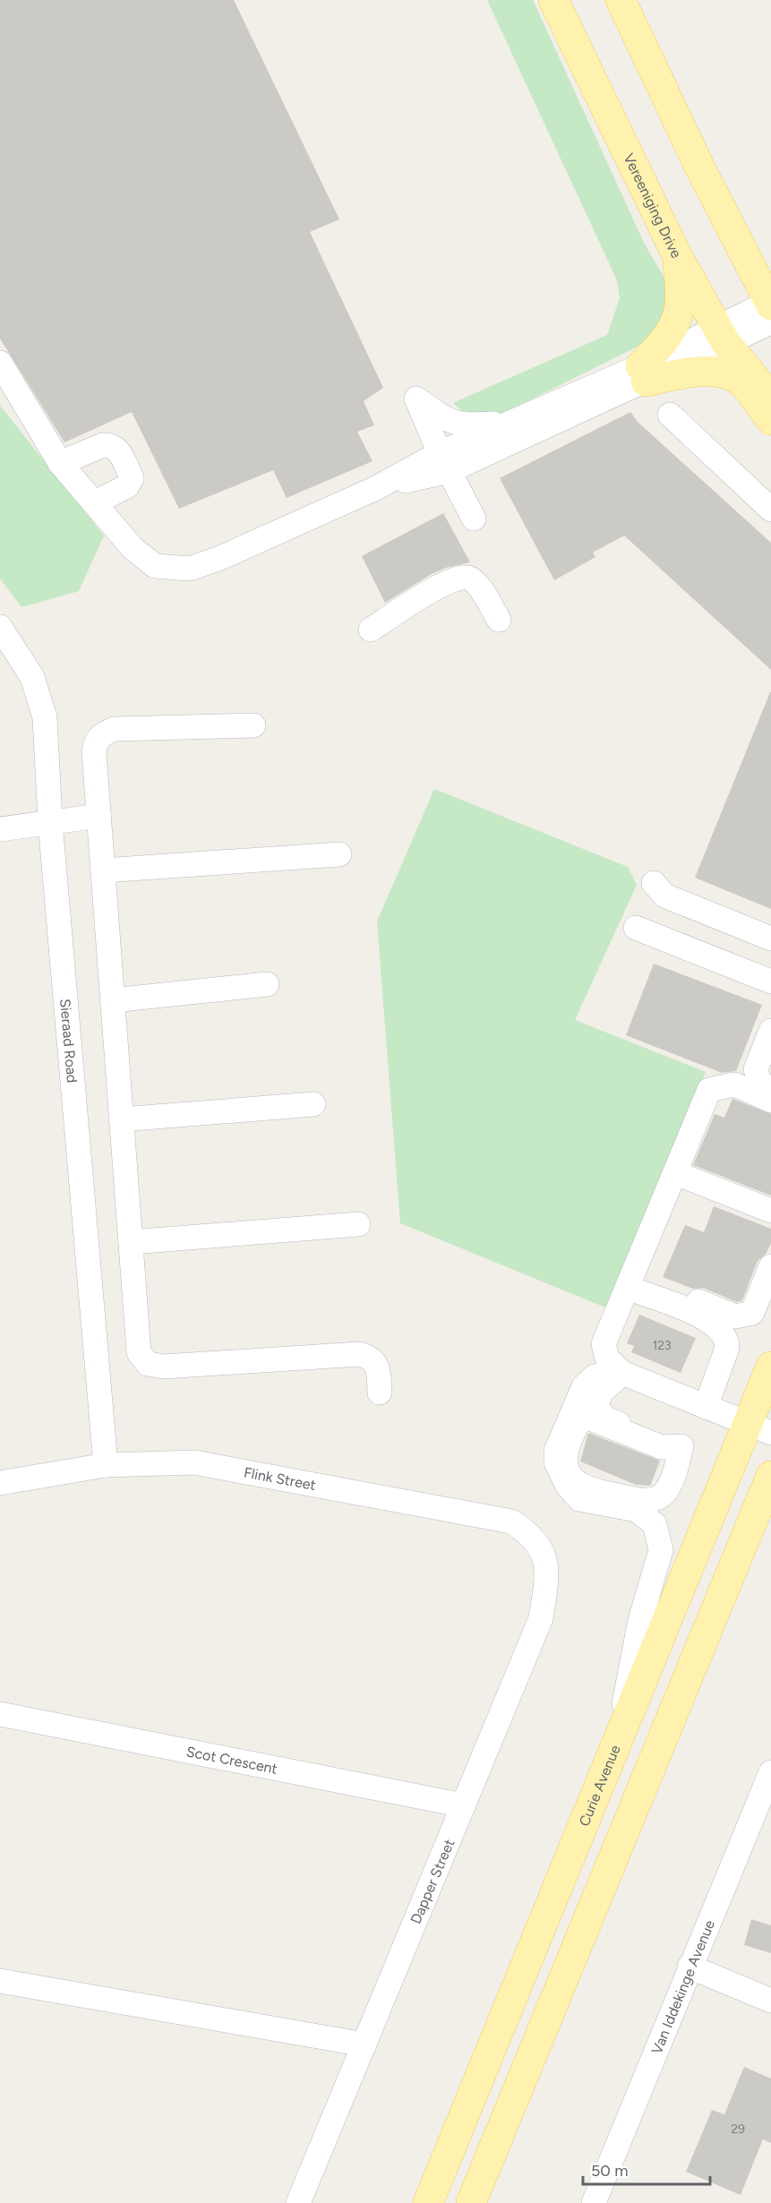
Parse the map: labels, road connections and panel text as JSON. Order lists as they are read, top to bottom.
{
  "streets": {
    "main road": ["Vereeniging Drive", "Curie Avenue"],
    "street": [
      "Sieraad Road",
      "Flink Street",
      "Scot Crescent",
      "Dapper Street",
      "Van Iddekinge Avenue"
    ]
  },
  "crossings": [
    ["Sieraad Road", "Flink Street"],
    ["Flink Street", "Dapper Street"],
    ["Scot Crescent", "Dapper Street"]
  ],
  "house_numbers": ["123", "29"],
  "scale_bar": "50 m"
}
